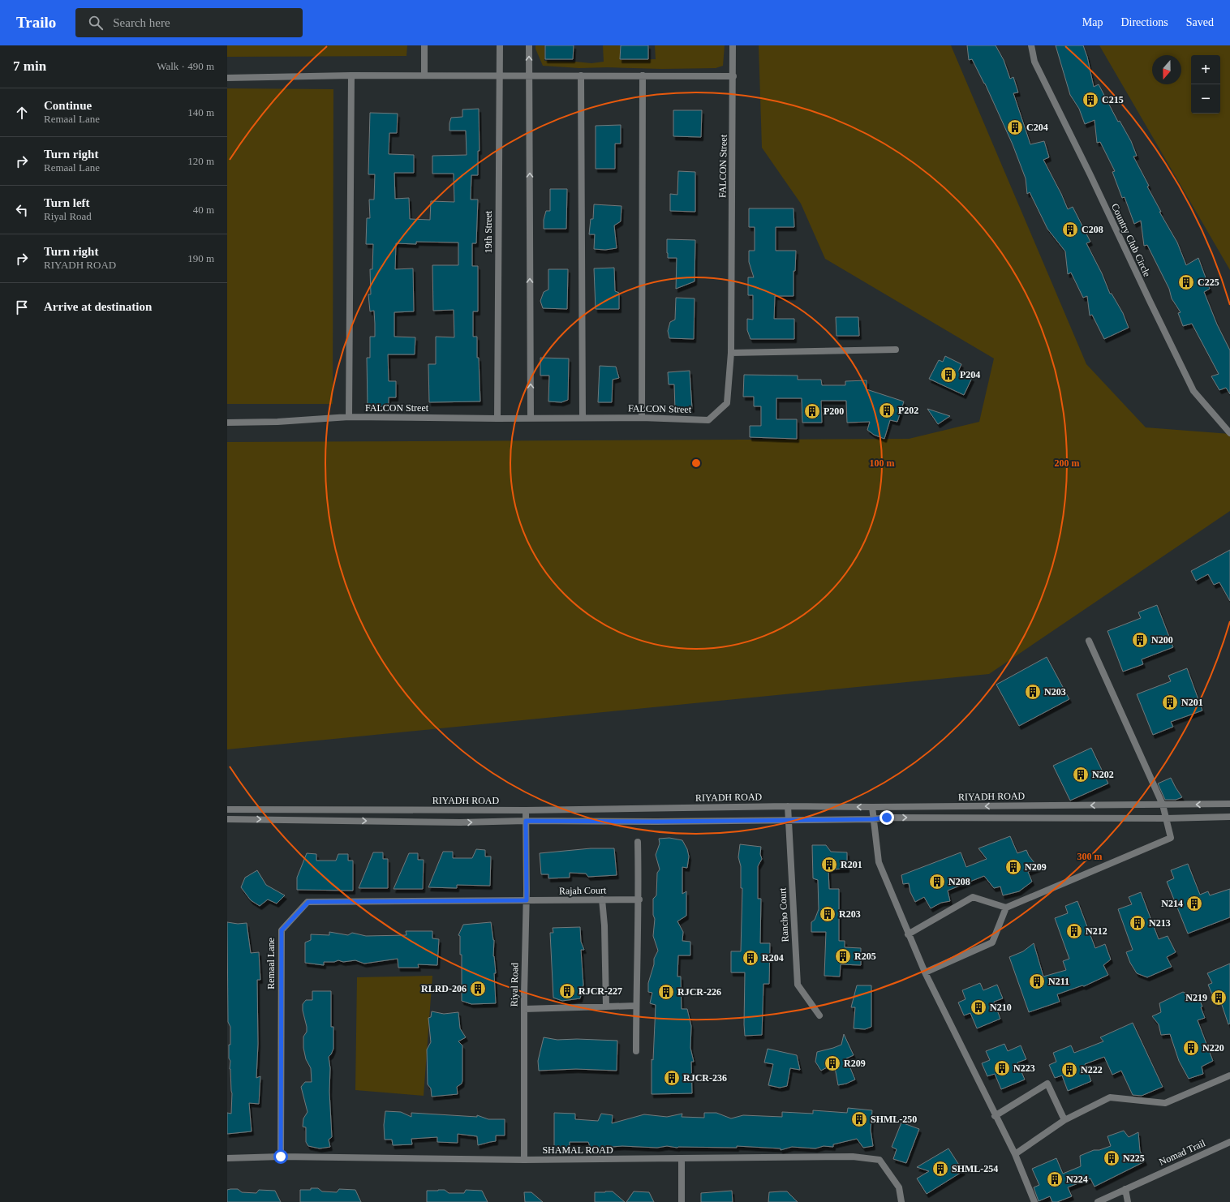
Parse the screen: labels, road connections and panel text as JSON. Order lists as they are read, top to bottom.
{
  "streets": {
    "street": [
      "FALCON Street",
      "19th Street",
      "Country Club Circle",
      "RIYADH ROAD",
      "Rajah Court",
      "Rancho Court",
      "Remaal Lane",
      "Riyal Road",
      "SHAMAL ROAD",
      "Nomad Trail"
    ]
  },
  "crossings": [
    ["FALCON Street", "19th Street"],
    ["RIYADH ROAD", "Rancho Court"],
    ["RIYADH ROAD", "Riyal Road"],
    ["Rajah Court", "Remaal Lane"],
    ["Rajah Court", "Riyal Road"],
    ["Remaal Lane", "Riyal Road"],
    ["Remaal Lane", "SHAMAL ROAD"],
    ["Riyal Road", "SHAMAL ROAD"]
  ],
  "places": {
    "building": [
      "C215",
      "C204",
      "C208",
      "C225",
      "P204",
      "P202",
      "P200",
      "N200",
      "N203",
      "N201",
      "N202",
      "R201",
      "N209",
      "N208",
      "N214",
      "R203",
      "N213",
      "N212",
      "R205",
      "R204",
      "N211",
      "RLRD-206",
      "RJCR-227",
      "RJCR-226",
      "N219",
      "N210",
      "N220",
      "R209",
      "N223",
      "N222",
      "RJCR-236",
      "SHML-250",
      "N225",
      "SHML-254",
      "N224"
    ]
  },
  "north": "bottom",
  "page": {
    "header": "Trailo",
    "search": "Search here",
    "nav": ["Map", "Directions", "Saved"],
    "heading": ["7 min", "Walk · 490 m"],
    "map_buttons": ["+", "−"],
    "list": [
      ["Continue", "Remaal Lane", "140 m"],
      ["Turn right", "Remaal Lane", "120 m"],
      ["Turn left", "Riyal Road", "40 m"],
      ["Turn right", "RIYADH ROAD", "190 m"],
      "Arrive at destination"
    ]
  },
  "rings": ["100 m", "200 m", "300 m"]
}
